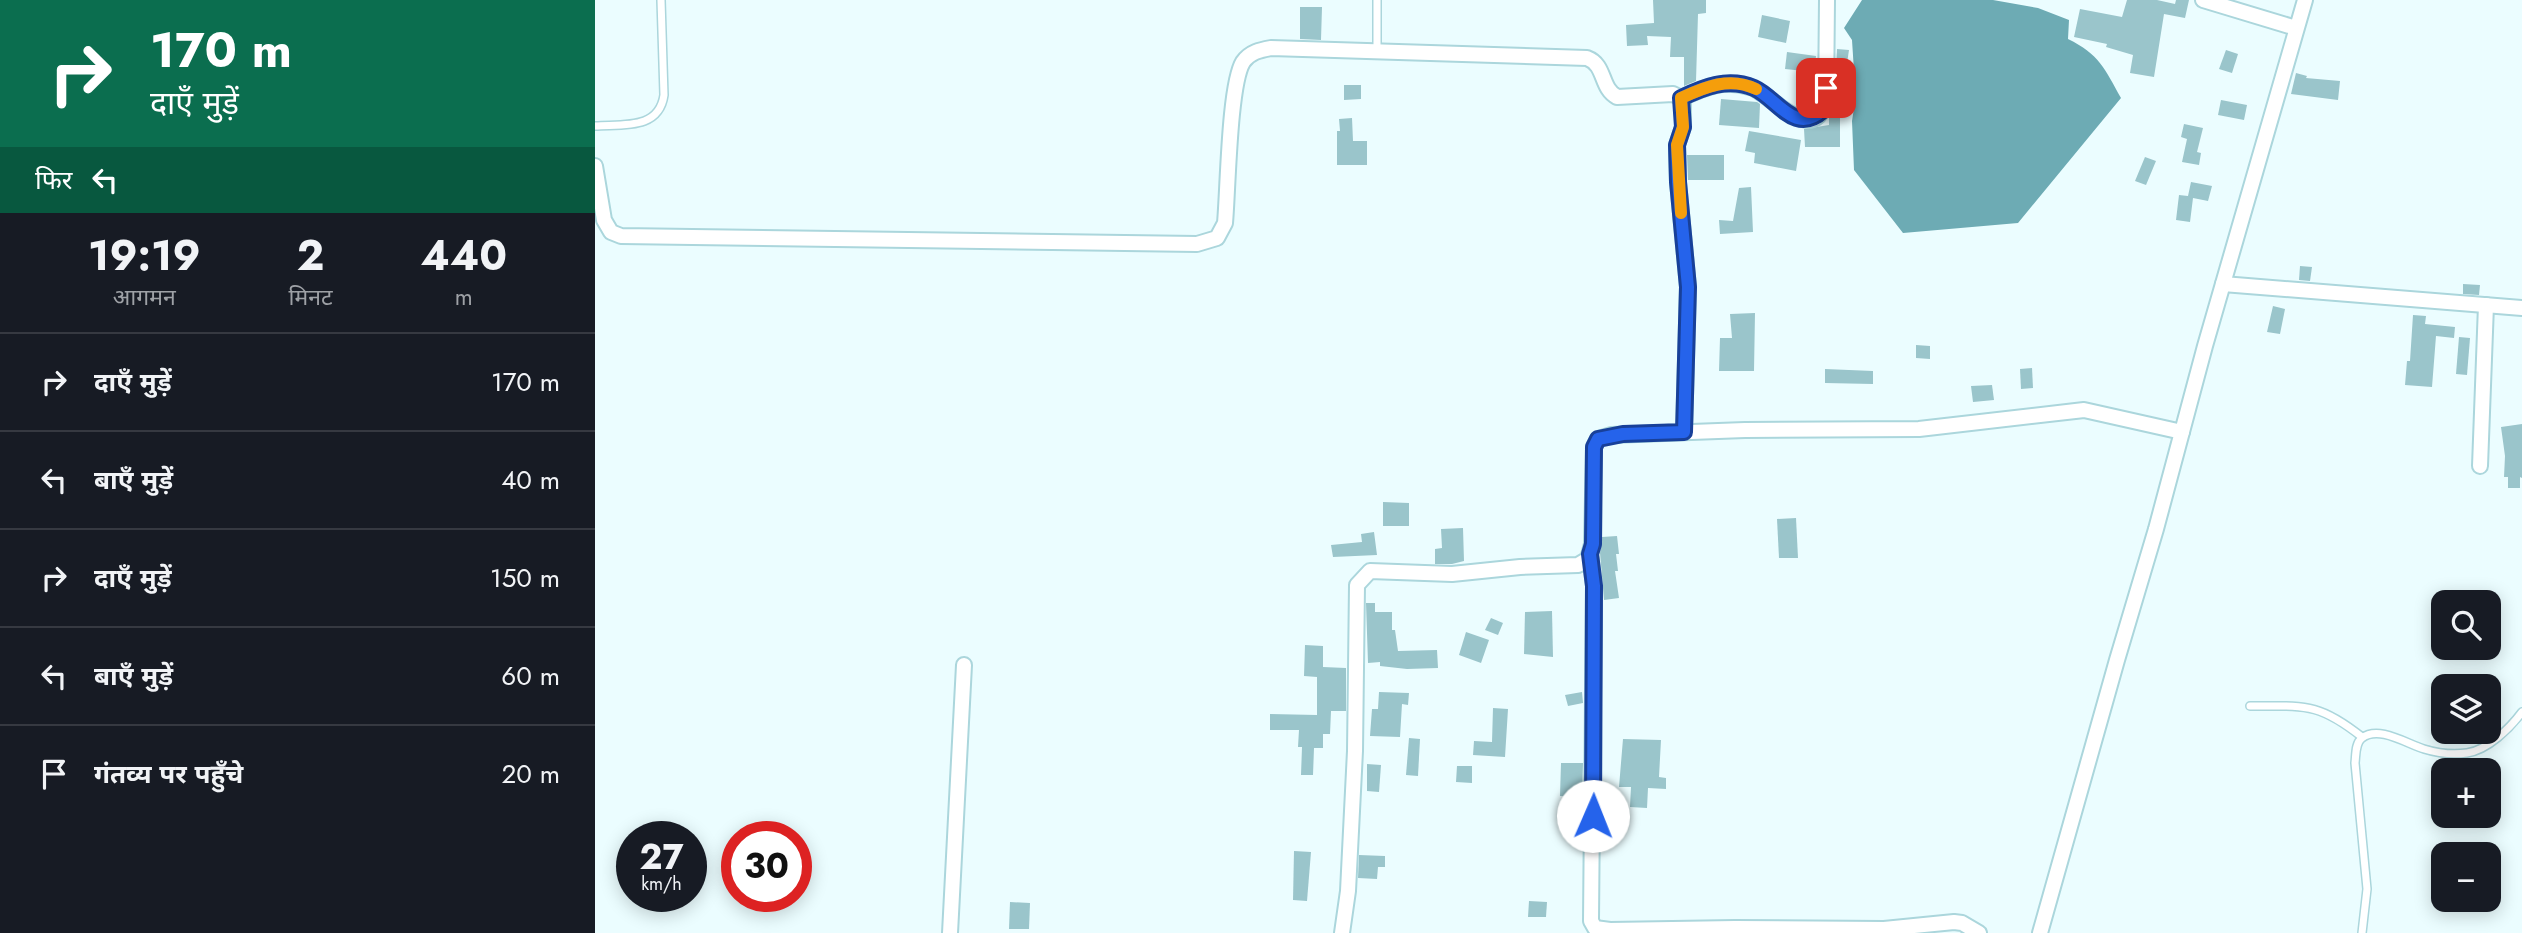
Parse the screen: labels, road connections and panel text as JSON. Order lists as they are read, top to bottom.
{
  "page": {
    "turn": ["170 m", "दाएँ मुड़ें"],
    "then": "फिर",
    "eta": [
      "19:19",
      "आगमन",
      "2",
      "मिनट",
      "440",
      "m"
    ],
    "list": [
      {
        "name": "दाएँ मुड़ें",
        "value": "170 m"
      },
      {
        "name": "बाएँ मुड़ें",
        "value": "40 m"
      },
      {
        "name": "दाएँ मुड़ें",
        "value": "150 m"
      },
      {
        "name": "बाएँ मुड़ें",
        "value": "60 m"
      },
      {
        "name": "गंतव्य पर पहुँचे",
        "value": "20 m"
      }
    ],
    "map_buttons": ["+", "−"],
    "speed": "27 km/h",
    "limit": "30"
  }
}
